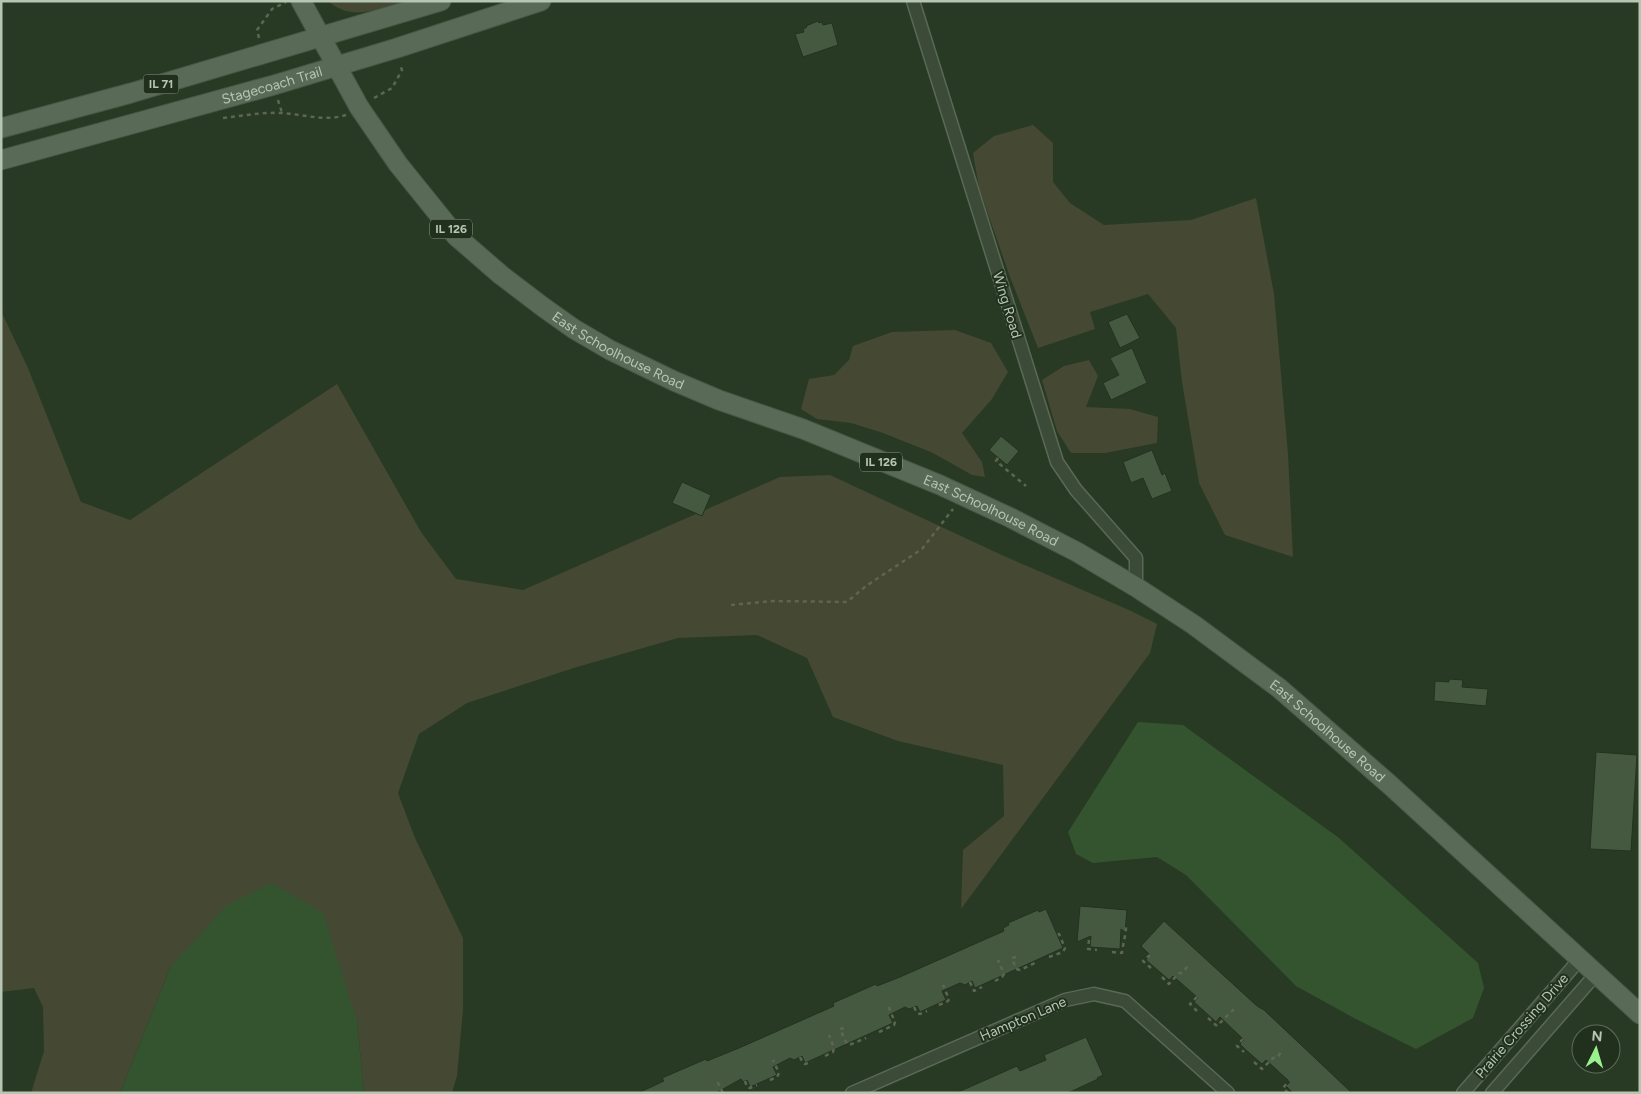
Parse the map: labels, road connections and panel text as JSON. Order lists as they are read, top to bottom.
{
  "streets": {
    "main road": [
      "IL 71",
      "Stagecoach Trail",
      "IL 126",
      "East Schoolhouse Road"
    ],
    "street": ["Wing Road", "Hampton Lane", "Prairie Crossing Drive"]
  },
  "crossings": [
    ["IL 71", "East Schoolhouse Road"],
    ["Stagecoach Trail", "East Schoolhouse Road"],
    ["Wing Road", "East Schoolhouse Road"],
    ["East Schoolhouse Road", "Prairie Crossing Drive"]
  ],
  "north": "top"
}
